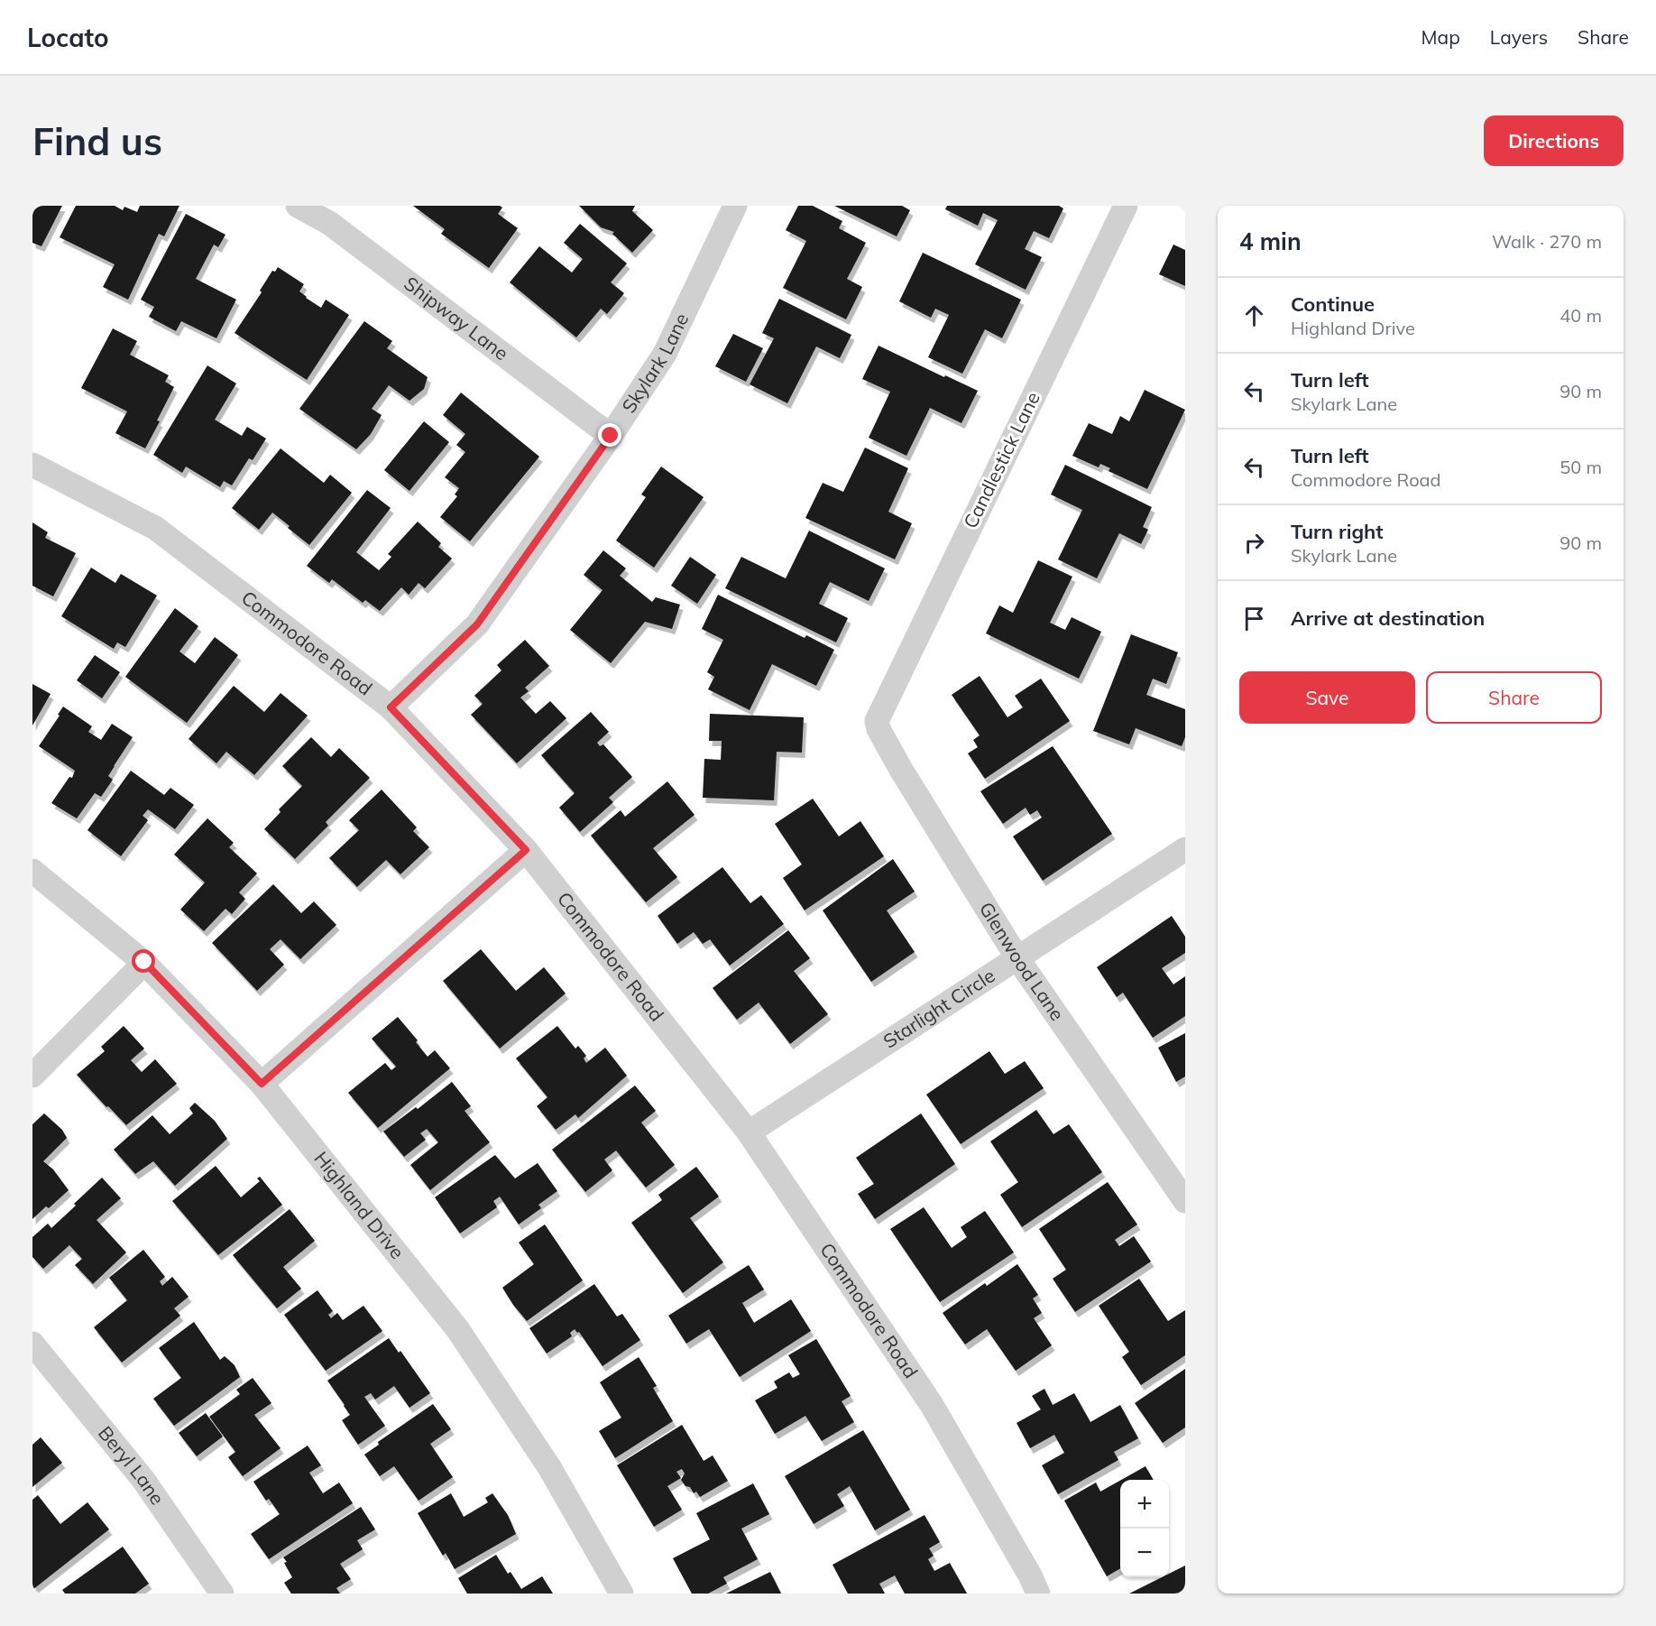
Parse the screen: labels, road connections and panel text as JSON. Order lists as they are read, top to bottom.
{
  "streets": {
    "street": [
      "Shipway Lane",
      "Skylark Lane",
      "Candlestick Lane",
      "Commodore Road",
      "Glenwood Lane",
      "Starlight Circle",
      "Highland Drive",
      "Beryl Lane"
    ]
  },
  "crossings": [
    ["Shipway Lane", "Skylark Lane"],
    ["Skylark Lane", "Commodore Road"],
    ["Candlestick Lane", "Glenwood Lane"],
    ["Commodore Road", "Starlight Circle"],
    ["Glenwood Lane", "Starlight Circle"]
  ],
  "page": {
    "header": "Locato",
    "nav": ["Map", "Layers", "Share"],
    "buttons": [
      "Directions",
      ["Save", "Share"]
    ],
    "title": "Find us",
    "heading": ["4 min", "Walk · 270 m"],
    "list": [
      ["Continue", "Highland Drive", "40 m"],
      ["Turn left", "Skylark Lane", "90 m"],
      ["Turn left", "Commodore Road", "50 m"],
      ["Turn right", "Skylark Lane", "90 m"],
      "Arrive at destination"
    ],
    "map_buttons": ["+", "−"]
  }
}
